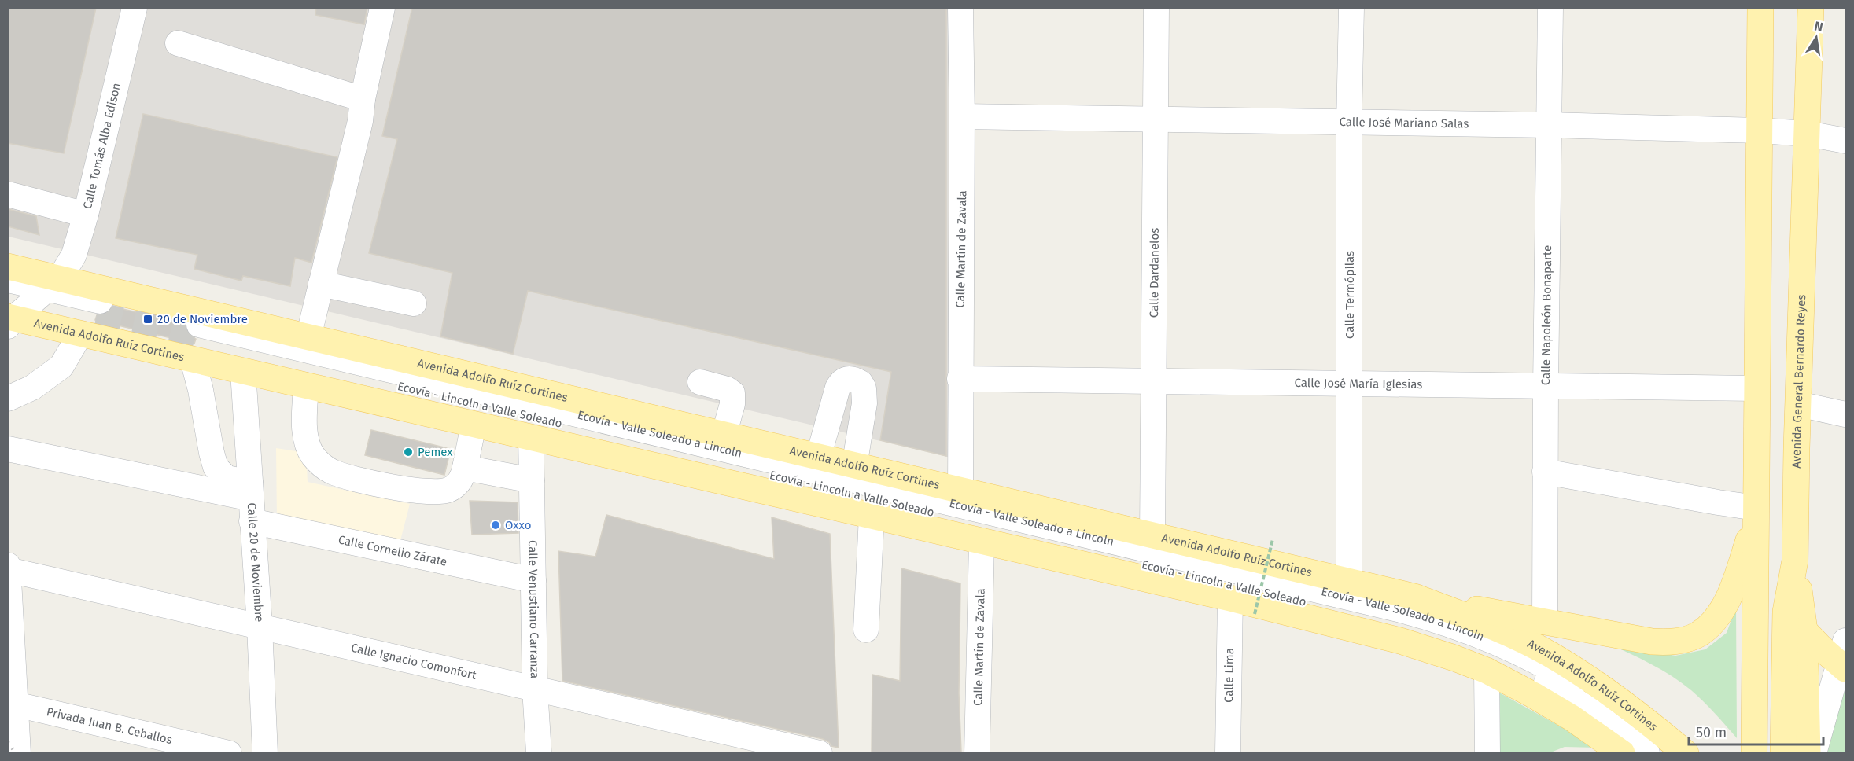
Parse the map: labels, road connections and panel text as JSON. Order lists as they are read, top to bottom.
{
  "streets": {
    "main road": ["Avenida Adolfo Ruíz Cortines", "Avenida General Bernardo Reyes"],
    "street": [
      "Calle José Mariano Salas",
      "Calle Tomás Alba Edison",
      "Calle Martín de Zavala",
      "Calle Dardanelos",
      "Calle Termópilas",
      "Calle Napoleón Bonaparte",
      "Calle José María Iglesias",
      "Ecovía - Lincoln a Valle Soleado",
      "Ecovía - Valle Soleado a Lincoln",
      "Calle Cornelio Zárate",
      "Calle 20 de Noviembre",
      "Calle Venustiano Carranza",
      "Calle Ignacio Comonfort",
      "Calle Lima",
      "Privada Juan B. Ceballos"
    ]
  },
  "crossings": [
    ["Calle José Mariano Salas", "Calle Martín de Zavala"],
    ["Calle José Mariano Salas", "Calle Dardanelos"],
    ["Calle José Mariano Salas", "Calle Termópilas"],
    ["Calle José Mariano Salas", "Calle Napoleón Bonaparte"],
    ["Calle José Mariano Salas", "Avenida General Bernardo Reyes"],
    ["Calle Tomás Alba Edison", "Avenida Adolfo Ruíz Cortines"],
    ["Calle Martín de Zavala", "Avenida Adolfo Ruíz Cortines"],
    ["Calle Martín de Zavala", "Calle José María Iglesias"],
    ["Calle Dardanelos", "Avenida Adolfo Ruíz Cortines"],
    ["Calle Dardanelos", "Calle José María Iglesias"],
    ["Calle Termópilas", "Avenida Adolfo Ruíz Cortines"],
    ["Calle Termópilas", "Calle José María Iglesias"],
    ["Calle Napoleón Bonaparte", "Calle José María Iglesias"],
    ["Avenida Adolfo Ruíz Cortines", "Ecovía - Lincoln a Valle Soleado"],
    ["Avenida Adolfo Ruíz Cortines", "Ecovía - Valle Soleado a Lincoln"],
    ["Avenida Adolfo Ruíz Cortines", "Calle 20 de Noviembre"],
    ["Avenida Adolfo Ruíz Cortines", "Calle Venustiano Carranza"],
    ["Avenida Adolfo Ruíz Cortines", "Calle Lima"],
    ["Ecovía - Lincoln a Valle Soleado", "Ecovía - Valle Soleado a Lincoln"],
    ["Calle Cornelio Zárate", "Calle 20 de Noviembre"],
    ["Calle Cornelio Zárate", "Calle Venustiano Carranza"],
    ["Calle 20 de Noviembre", "Calle Ignacio Comonfort"],
    ["Calle Venustiano Carranza", "Calle Ignacio Comonfort"]
  ],
  "places": {
    "transit": ["20 de Noviembre"],
    "other": ["Pemex", "Oxxo"]
  },
  "scale_bar": "50 m",
  "north": "top"
}
